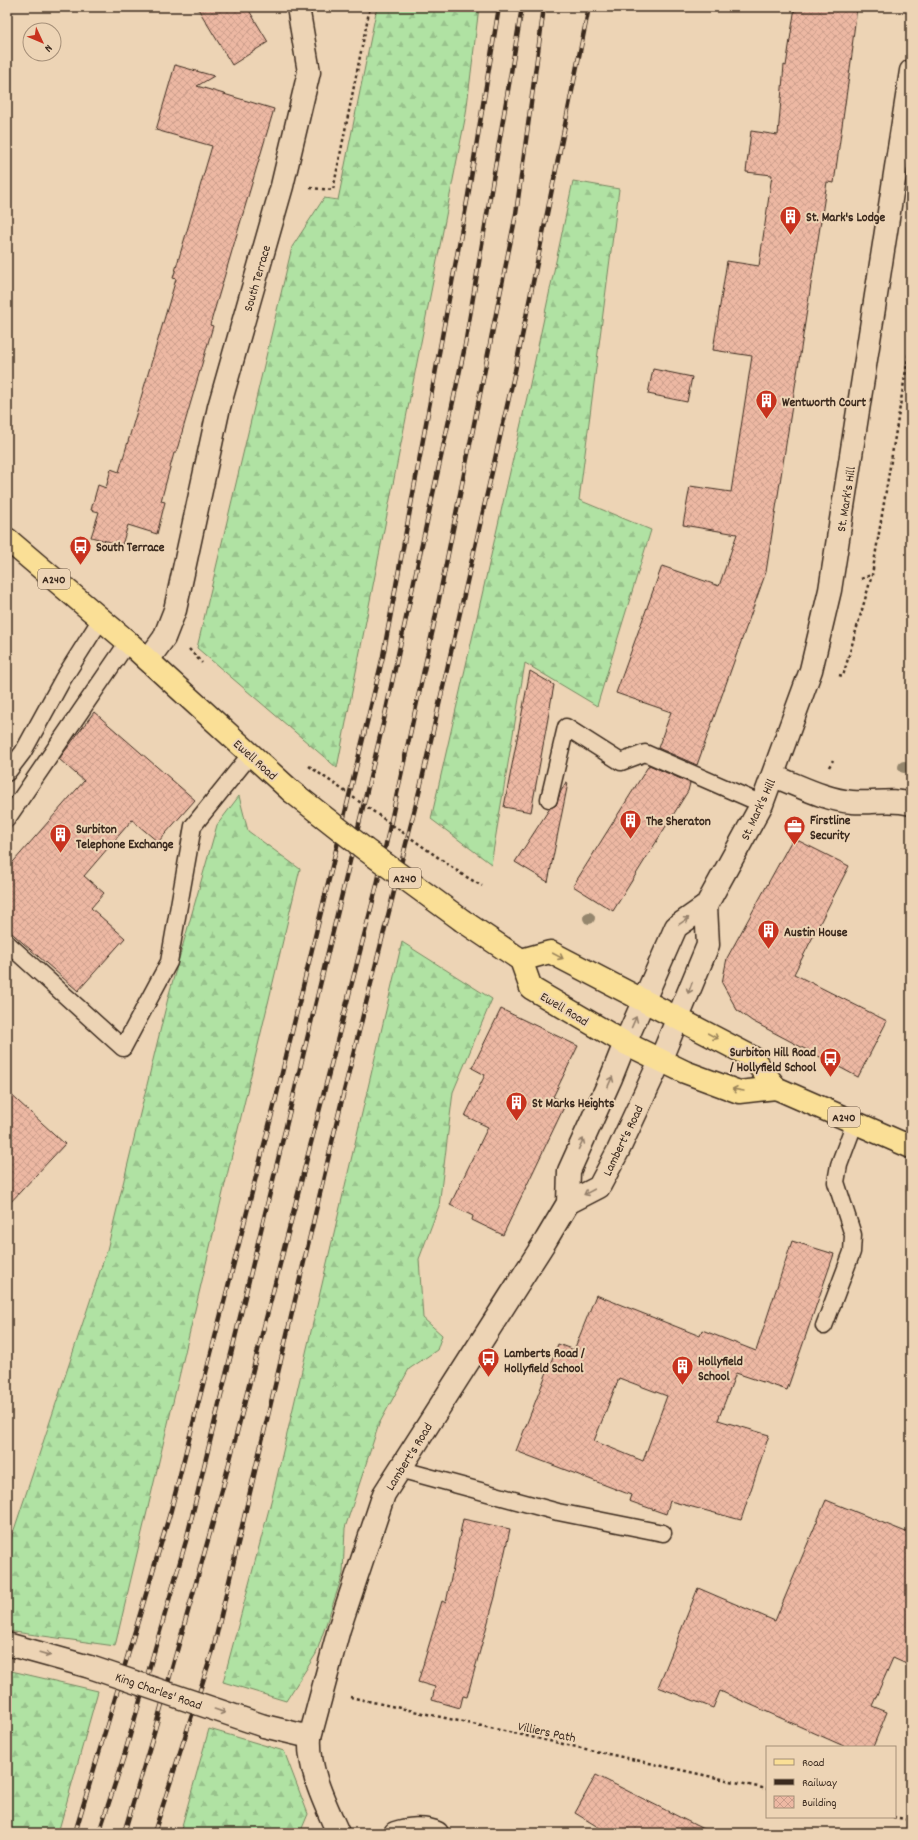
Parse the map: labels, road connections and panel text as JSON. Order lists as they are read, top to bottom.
{
  "streets": {
    "main road": ["A240", "Ewell Road"],
    "street": [
      "South Terrace",
      "St. Mark's Hill",
      "Lambert's Road",
      "King Charles' Road"
    ],
    "path": ["Villiers Path"]
  },
  "crossings": [
    ["South Terrace", "Ewell Road"],
    ["St. Mark's Hill", "A240"],
    ["St. Mark's Hill", "Ewell Road"],
    ["St. Mark's Hill", "Lambert's Road"],
    ["A240", "Ewell Road"],
    ["A240", "Lambert's Road"],
    ["Ewell Road", "Lambert's Road"],
    ["Lambert's Road", "King Charles' Road"],
    ["Lambert's Road", "Villiers Path"]
  ],
  "one_way": ["King Charles' Road"],
  "places": {
    "building": [
      "St. Mark's Lodge",
      "Wentworth Court",
      "The Sheraton",
      "Surbiton Telephone Exchange",
      "Austin House",
      "St Marks Heights",
      "Hollyfield School"
    ],
    "bus stop": ["South Terrace", "Surbiton Hill Road / Hollyfield School", "Lamberts Road / Hollyfield School"],
    "office": ["Firstline Security"]
  },
  "legend": ["Road", "Railway", "Building"],
  "north": "bottom right"
}
